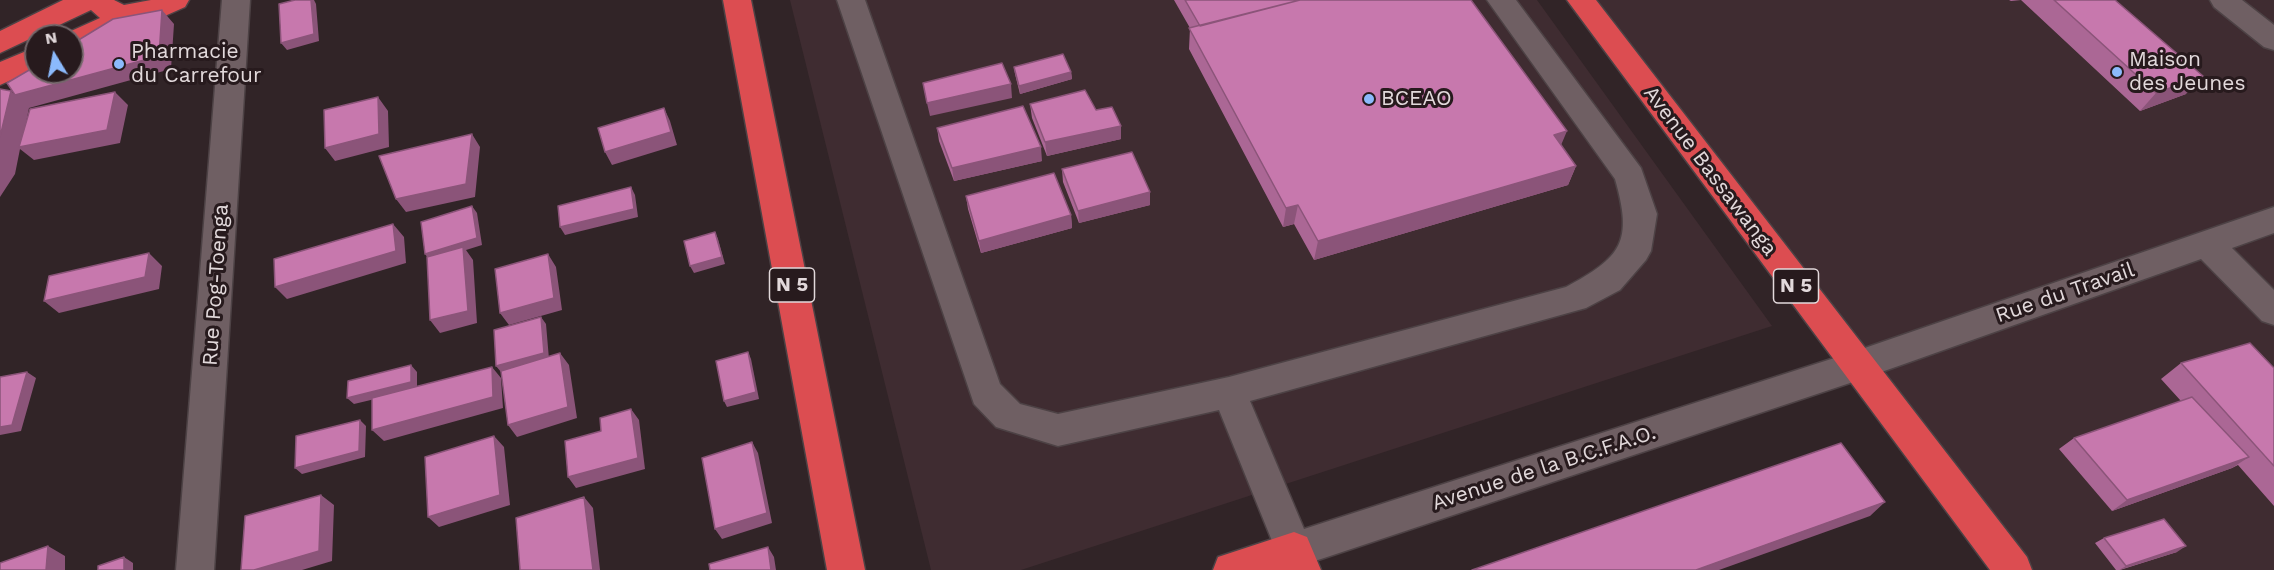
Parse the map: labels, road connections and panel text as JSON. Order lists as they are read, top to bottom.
{
  "streets": {
    "highway": ["Avenue Bassawanga", "N 5", "Avenue de la B.C.F.A.O."],
    "street": ["Rue Pog-Toenga", "Rue du Travail"]
  },
  "crossings": [
    ["Avenue Bassawanga", "Rue du Travail"],
    ["Avenue Bassawanga", "Avenue de la B.C.F.A.O."],
    ["Rue du Travail", "Avenue de la B.C.F.A.O."]
  ],
  "places": ["Pharmacie du Carrefour", "Maison des Jeunes", "BCEAO"],
  "north": "top"
}
